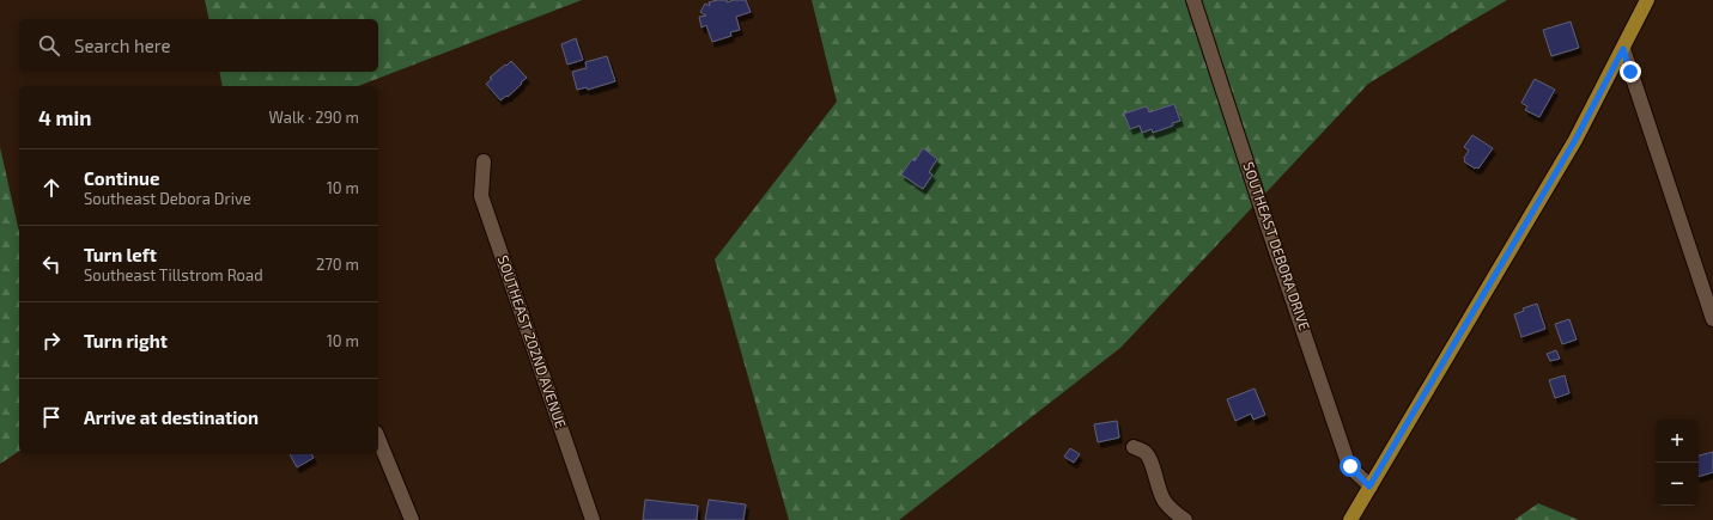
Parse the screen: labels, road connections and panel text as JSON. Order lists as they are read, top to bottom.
{
  "streets": {
    "street": ["SOUTHEAST DEBORA DRIVE", "SOUTHEAST 202ND AVENUE"]
  },
  "page": {
    "search": "Search here",
    "heading": ["4 min", "Walk · 290 m"],
    "list": [
      ["Continue", "Southeast Debora Drive", "10 m"],
      ["Turn left", "Southeast Tillstrom Road", "270 m"],
      ["Turn right", "10 m"],
      "Arrive at destination"
    ],
    "map_buttons": ["+", "−"]
  }
}
